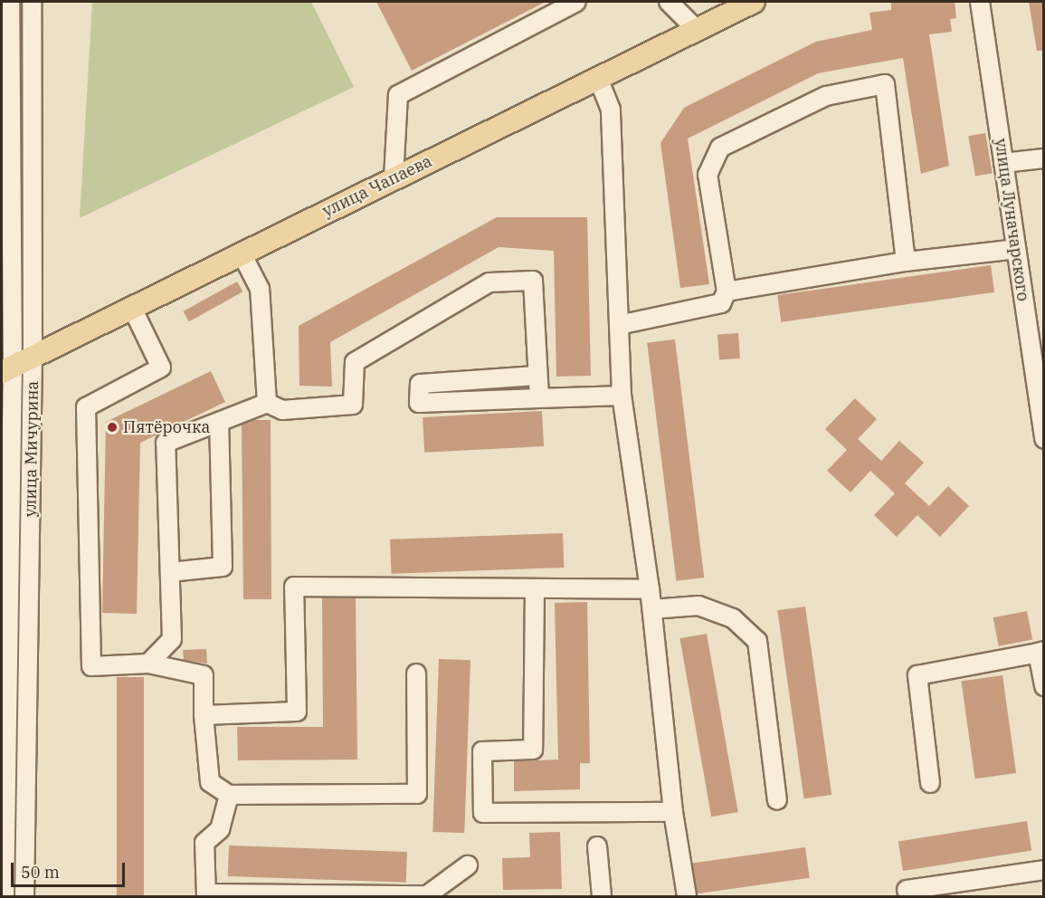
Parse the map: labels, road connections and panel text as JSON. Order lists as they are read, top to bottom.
{
  "streets": {
    "main road": ["улица Чапаева"],
    "street": ["улица Луначарского", "улица Мичурина"]
  },
  "crossings": [
    ["улица Чапаева", "улица Мичурина"]
  ],
  "places": ["Пятёрочка"],
  "scale_bar": "50 m"
}
